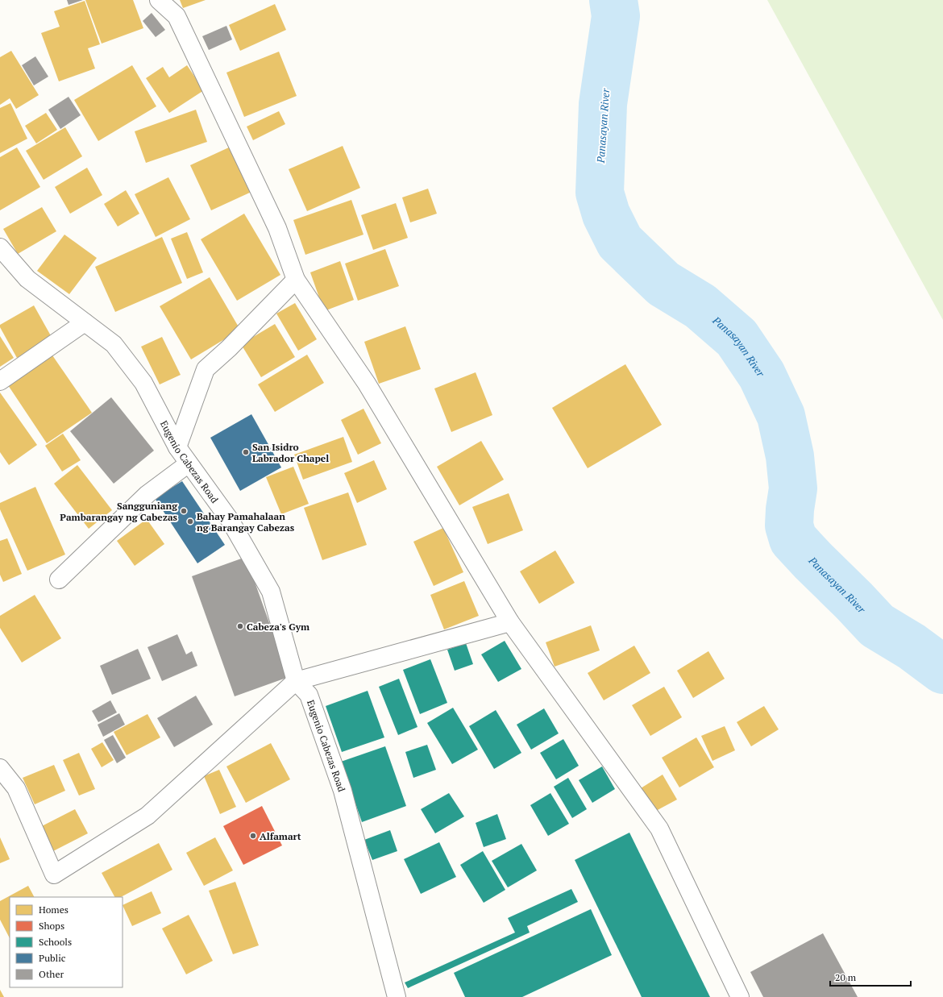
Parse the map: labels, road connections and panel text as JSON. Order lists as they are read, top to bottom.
{
  "streets": {
    "street": ["Eugenio Cabezas Road"]
  },
  "water": ["Panasayan River"],
  "places": [
    "San Isidro Labrador Chapel",
    "Sangguniang Pambarangay ng Cabezas",
    "Bahay Pamahalaan ng Barangay Cabezas",
    "Cabeza's Gym",
    "Alfamart"
  ],
  "legend": [
    "Homes",
    "Shops",
    "Schools",
    "Public",
    "Other"
  ],
  "scale_bar": "20 m"
}
